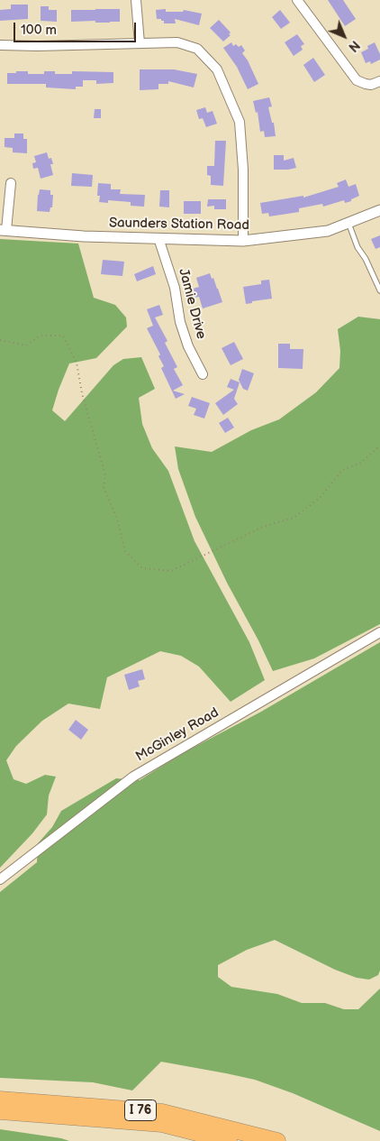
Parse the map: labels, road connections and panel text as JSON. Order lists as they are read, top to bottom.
{
  "streets": {
    "highway": ["I 76"],
    "street": ["Saunders Station Road", "Jamie Drive", "McGinley Road"]
  },
  "crossings": [
    ["Saunders Station Road", "Jamie Drive"]
  ],
  "scale_bar": "100 m",
  "north": "bottom right"
}
